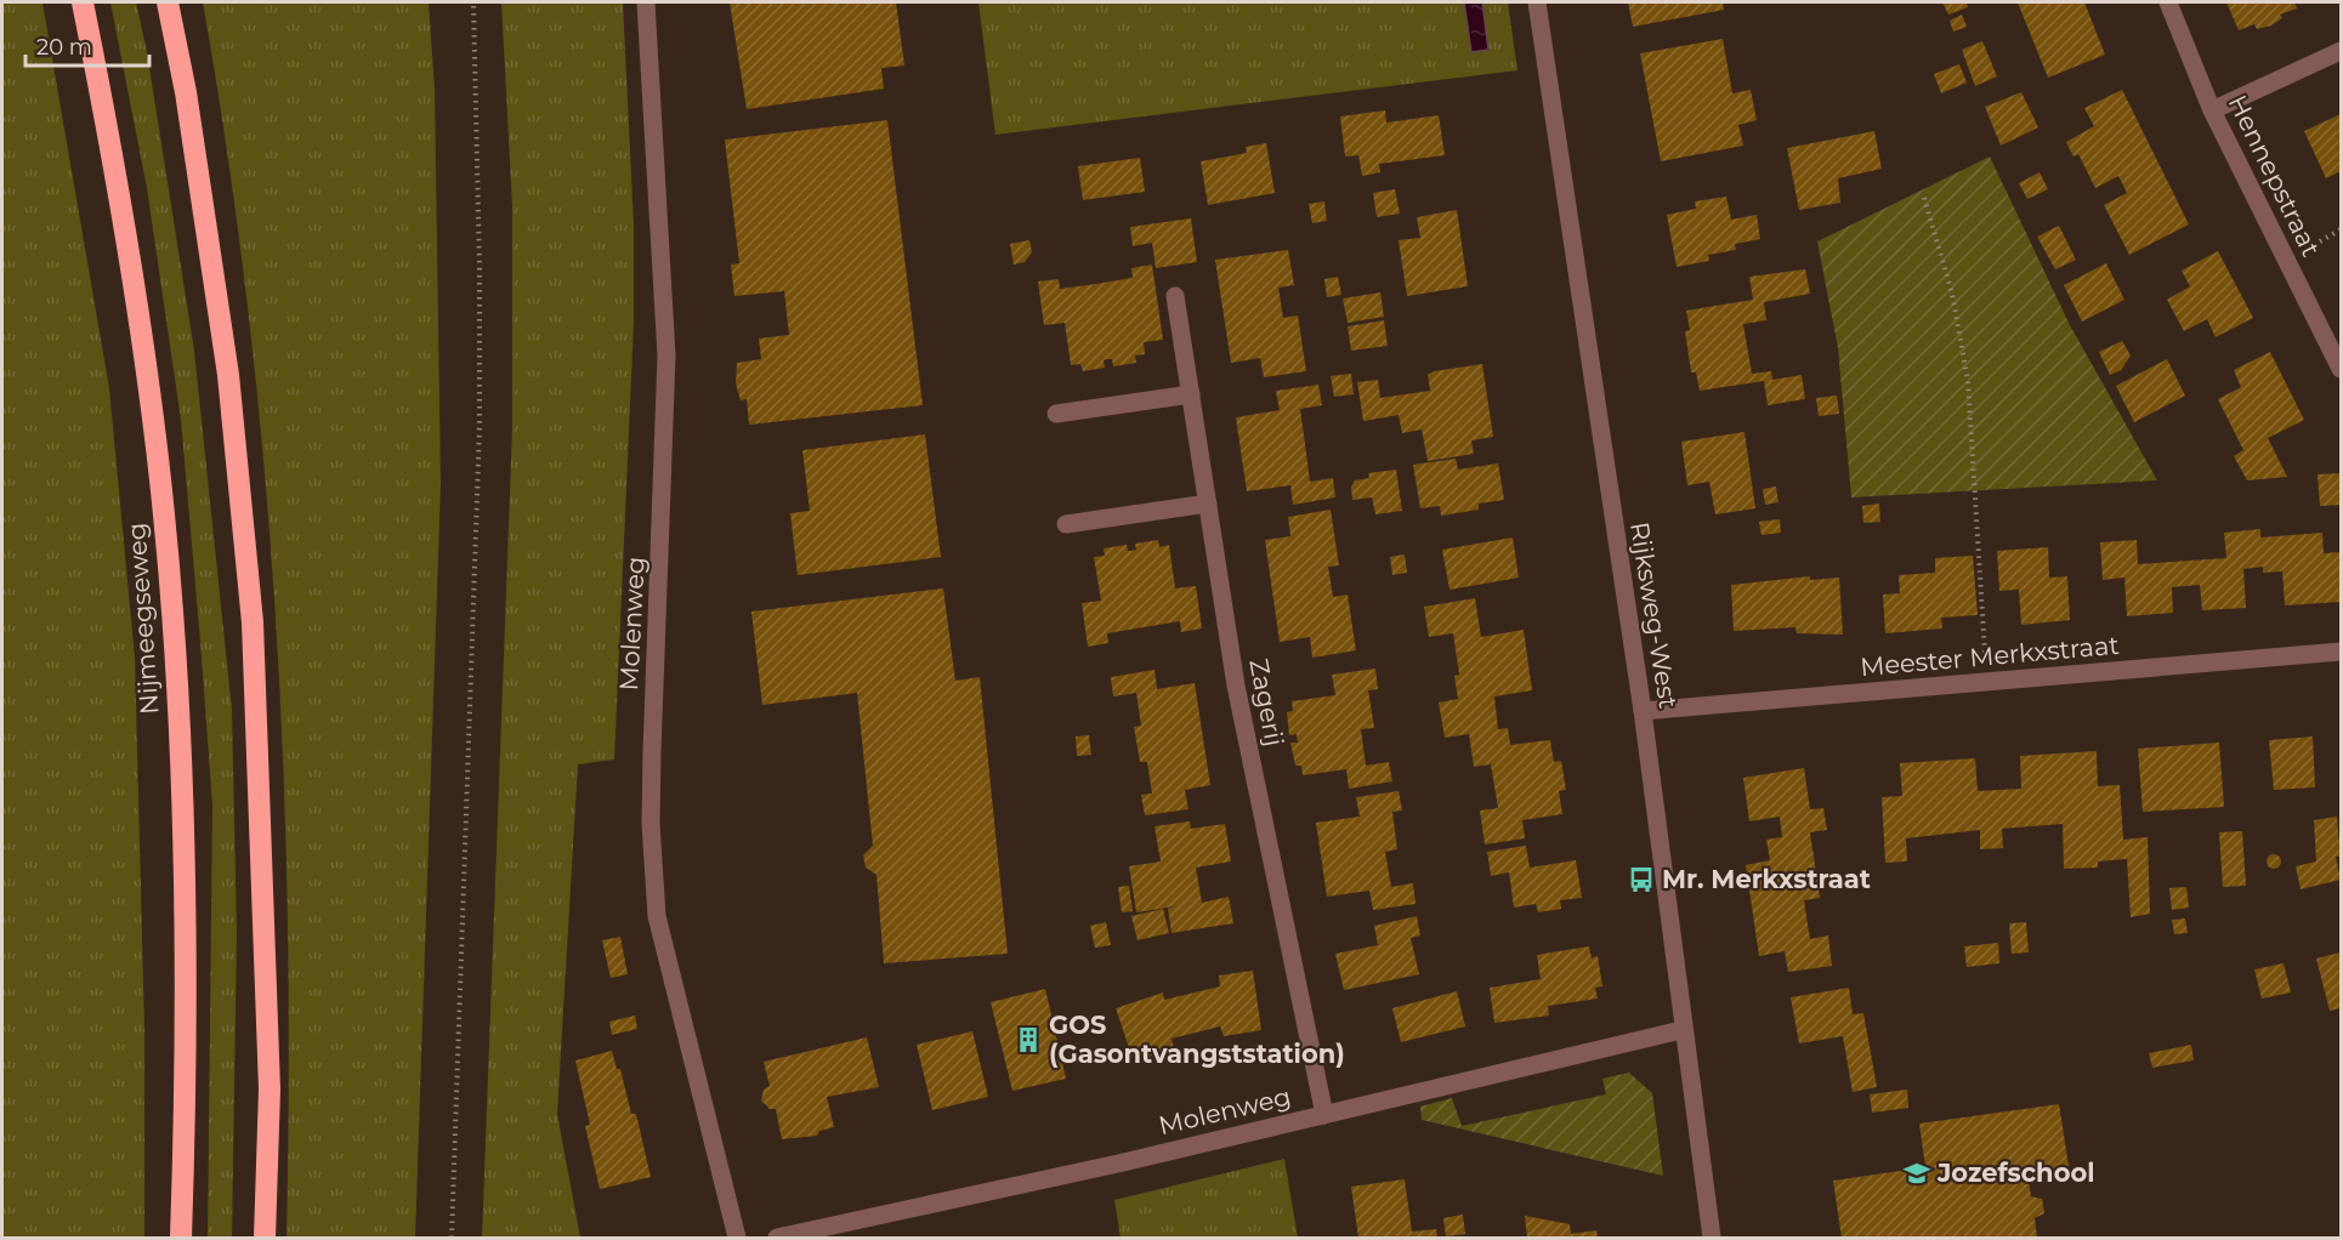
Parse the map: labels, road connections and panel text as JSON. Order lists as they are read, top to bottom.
{
  "streets": {
    "highway": ["Nijmeegseweg"],
    "street": [
      "Hennepstraat",
      "Rijksweg-West",
      "Molenweg",
      "Meester Merkxstraat",
      "Zagerij"
    ]
  },
  "crossings": [
    ["Rijksweg-West", "Molenweg"],
    ["Rijksweg-West", "Meester Merkxstraat"],
    ["Molenweg", "Zagerij"]
  ],
  "places": {
    "bus stop": ["Mr. Merkxstraat"],
    "building": ["GOS (Gasontvangststation)"],
    "school or university": ["Jozefschool"]
  },
  "scale_bar": "20 m"
}
